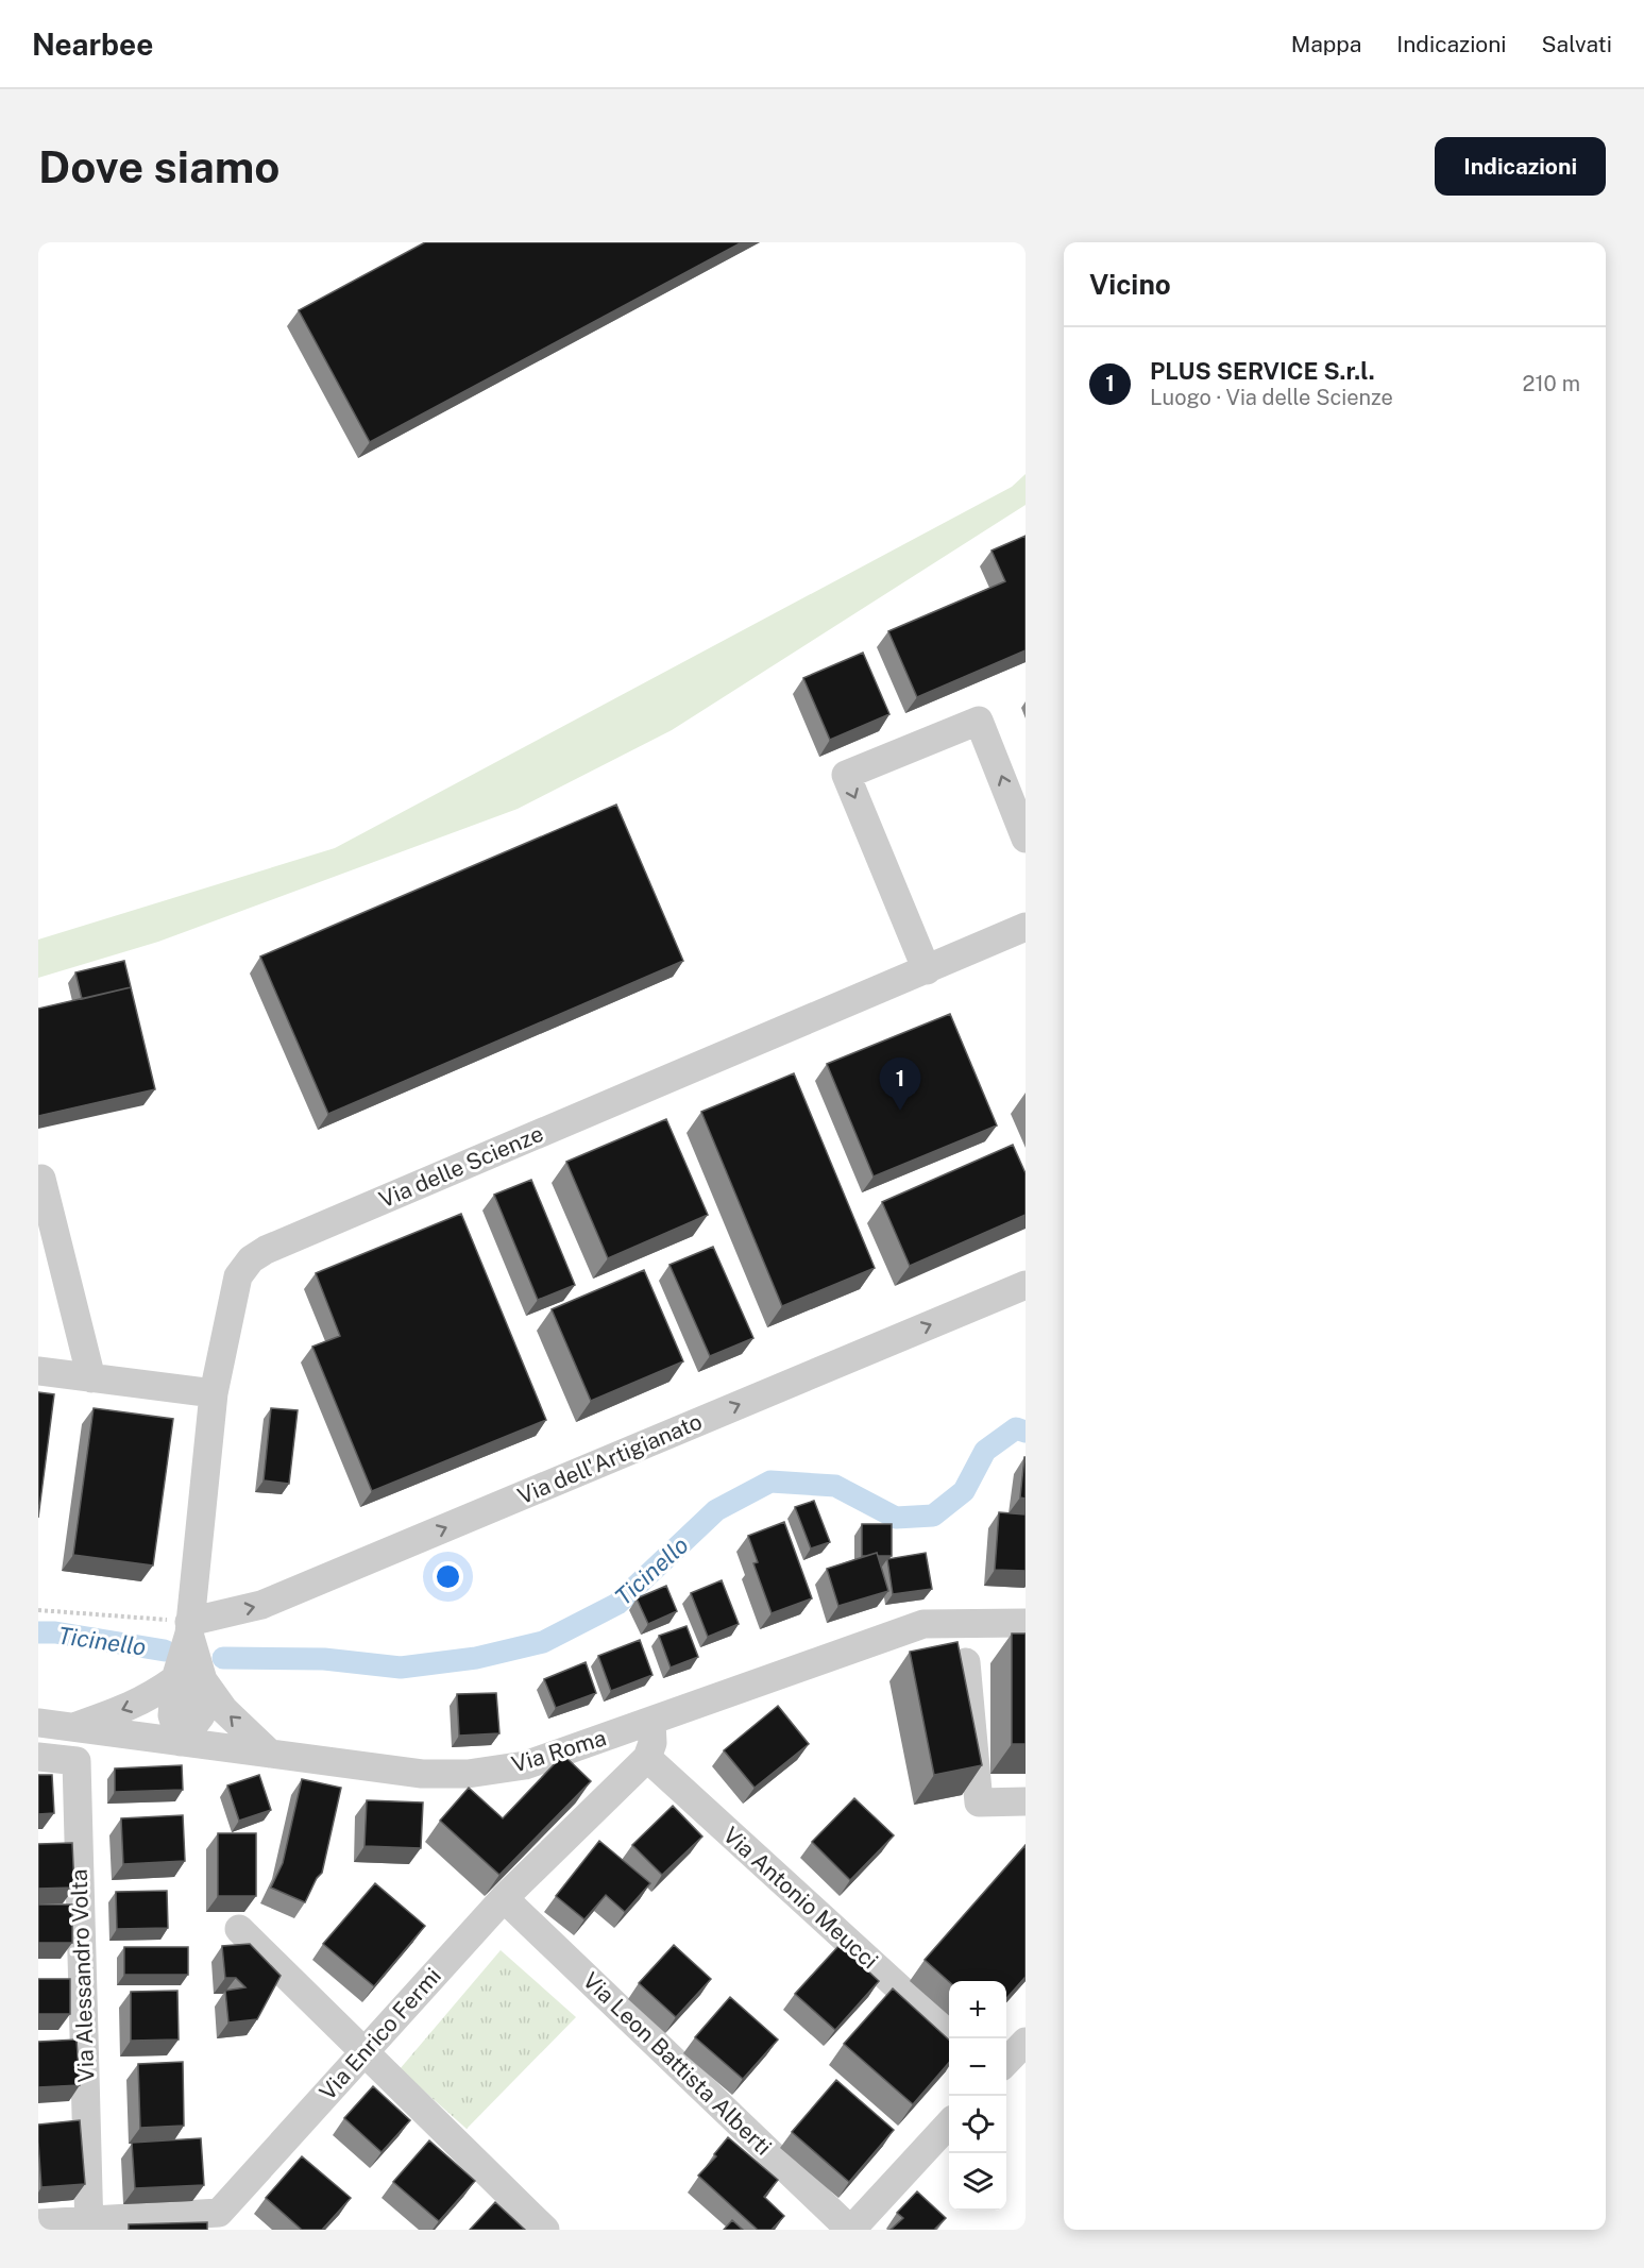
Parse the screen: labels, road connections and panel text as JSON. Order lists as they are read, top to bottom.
{
  "streets": {
    "street": [
      "Via delle Scienze",
      "Via dell'Artigianato",
      "Via Roma",
      "Via Antonio Meucci",
      "Via Alessandro Volta",
      "Via Enrico Fermi",
      "Via Leon Battista Alberti"
    ]
  },
  "crossings": [
    ["Via delle Scienze", "Via dell'Artigianato"],
    ["Via delle Scienze", "Via Roma"],
    ["Via Antonio Meucci", "Via Enrico Fermi"],
    ["Via Alessandro Volta", "Via Enrico Fermi"],
    ["Via Enrico Fermi", "Via Leon Battista Alberti"]
  ],
  "one_way": ["Via dell'Artigianato"],
  "water": ["Ticinello"],
  "page": {
    "header": "Nearbee",
    "nav": ["Mappa", "Indicazioni", "Salvati"],
    "buttons": "Indicazioni",
    "title": "Dove siamo",
    "heading": "Vicino",
    "list": [
      {
        "mark": "1",
        "name": "PLUS SERVICE S.r.l.",
        "note": "Luogo · Via delle Scienze",
        "value": "210 m"
      }
    ],
    "pins": "1",
    "map_buttons": ["+", "−"]
  }
}
